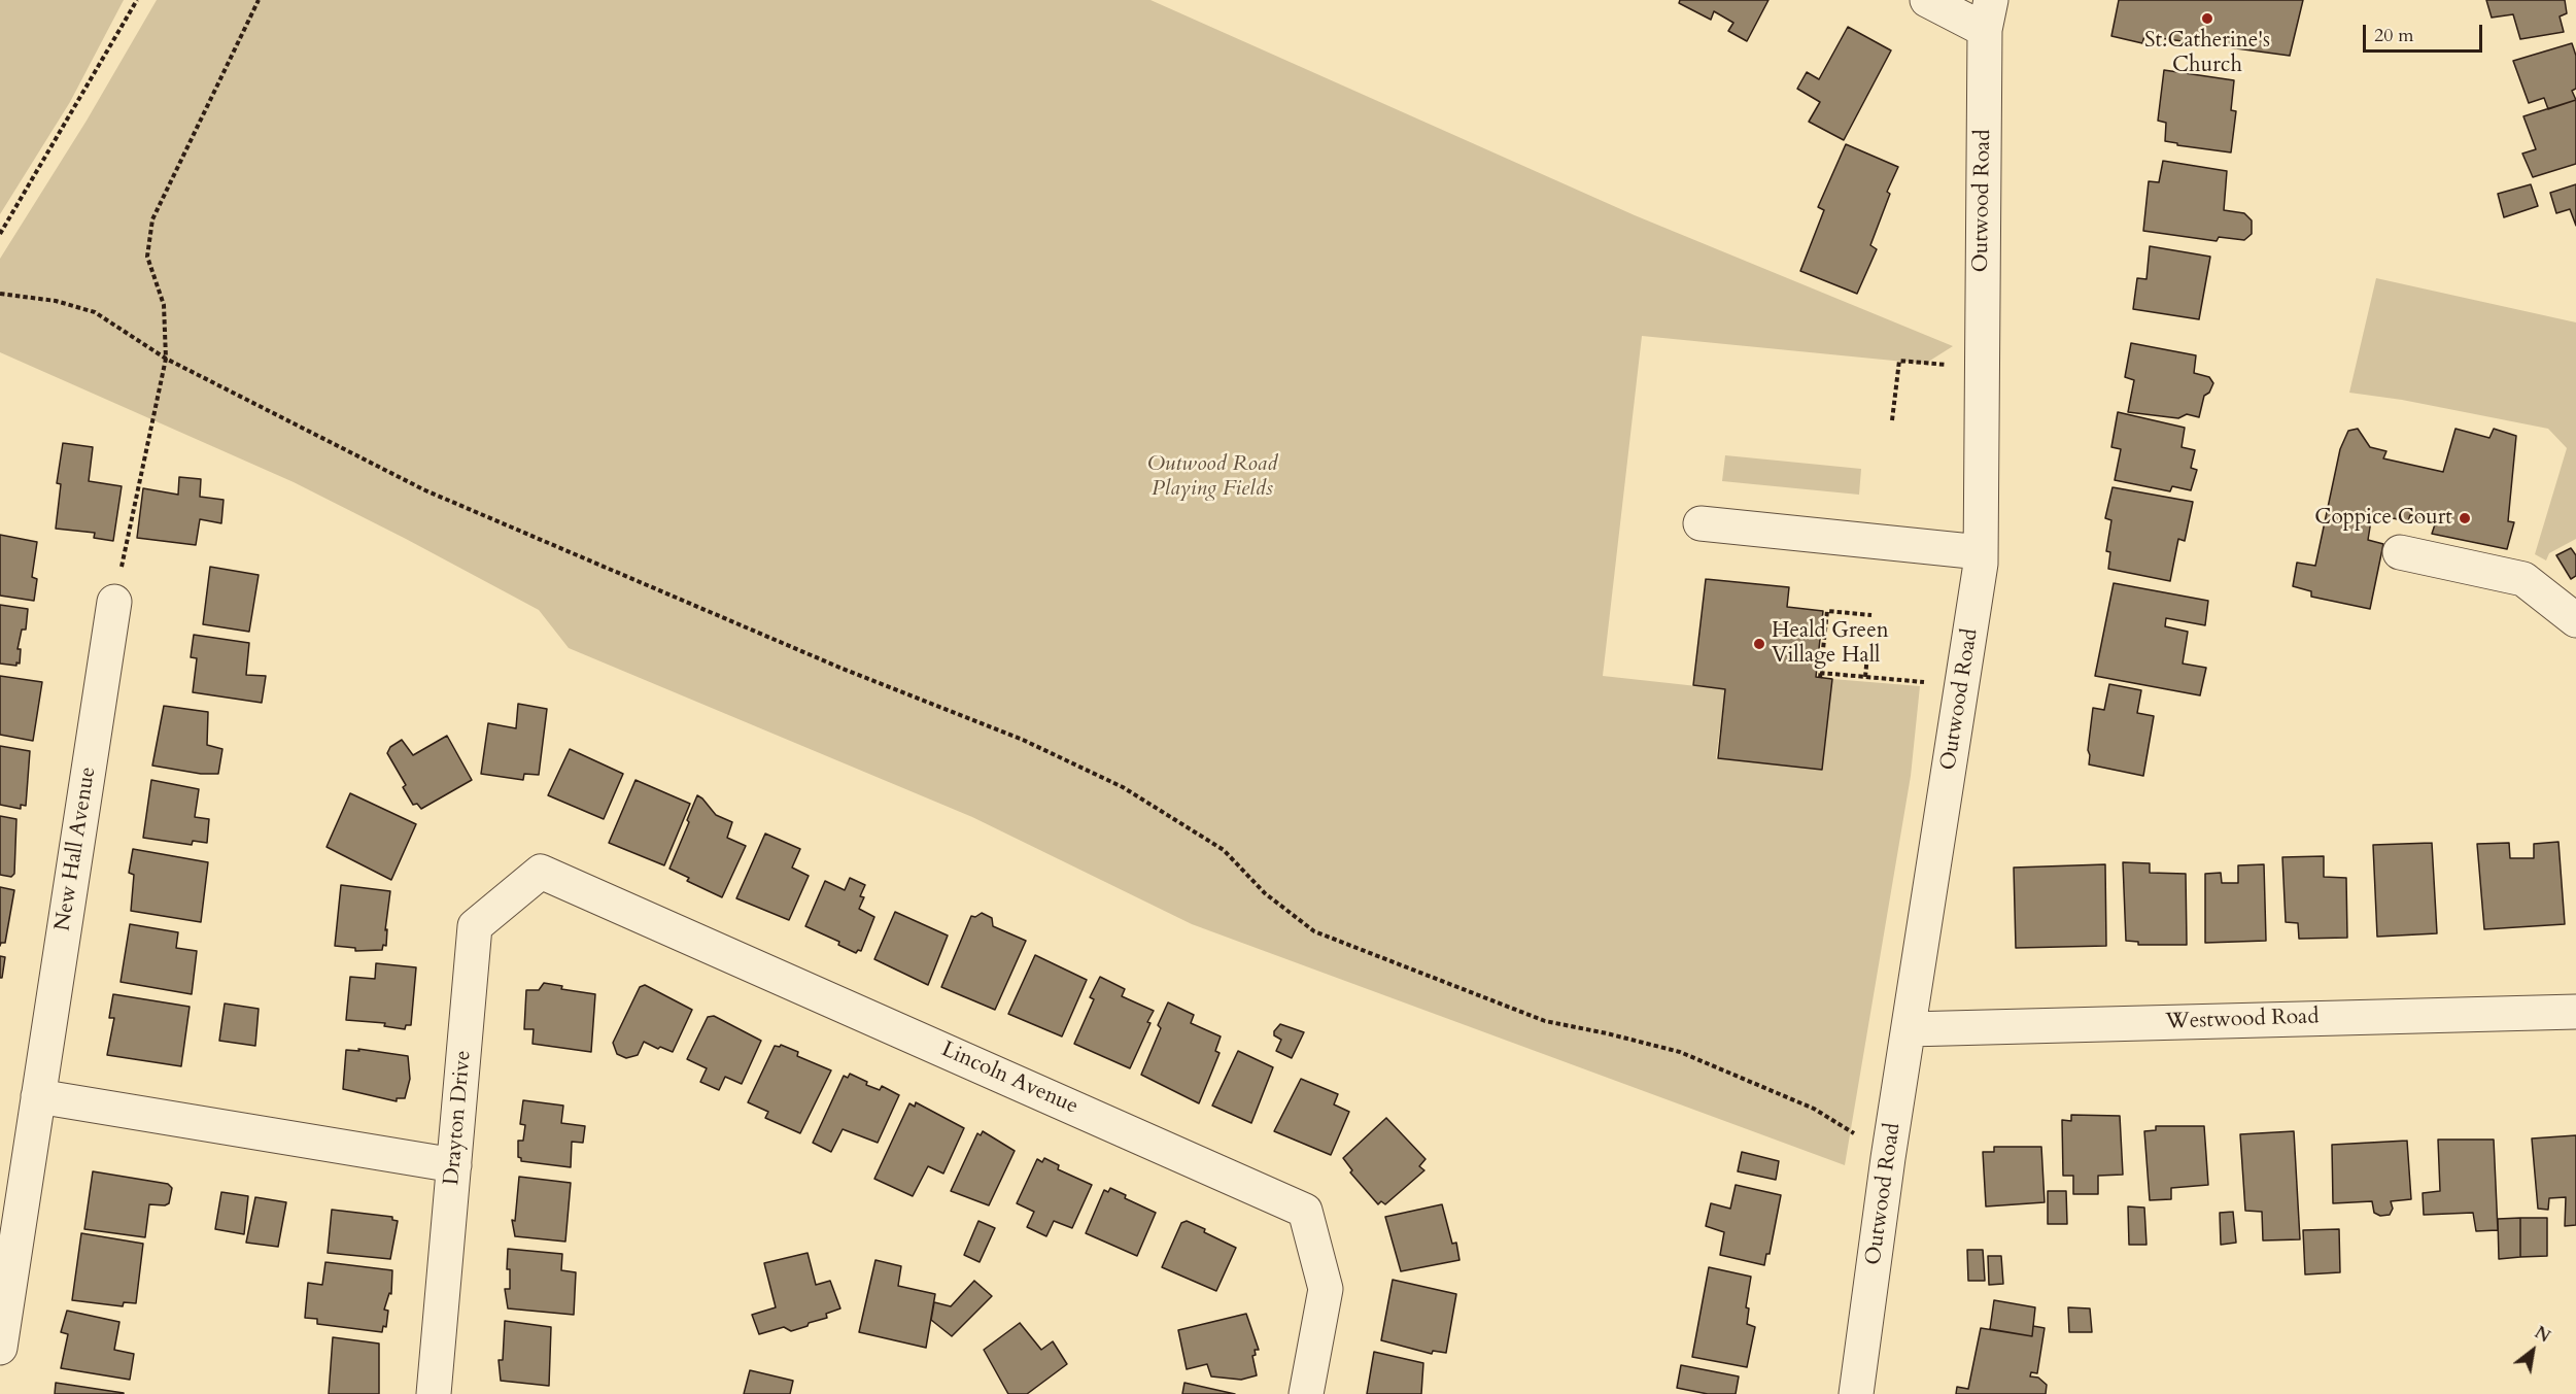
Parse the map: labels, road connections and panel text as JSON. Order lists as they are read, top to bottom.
{
  "streets": {
    "street": [
      "Outwood Road",
      "New Hall Avenue",
      "Westwood Road",
      "Lincoln Avenue",
      "Drayton Drive"
    ]
  },
  "crossings": [
    ["Outwood Road", "Westwood Road"],
    ["Lincoln Avenue", "Drayton Drive"]
  ],
  "parks": ["Outwood Road Playing Fields"],
  "places": ["St.Catherine's Church", "Coppice Court", "Heald Green Village Hall"],
  "scale_bar": "20 m",
  "north": "top right"
}
